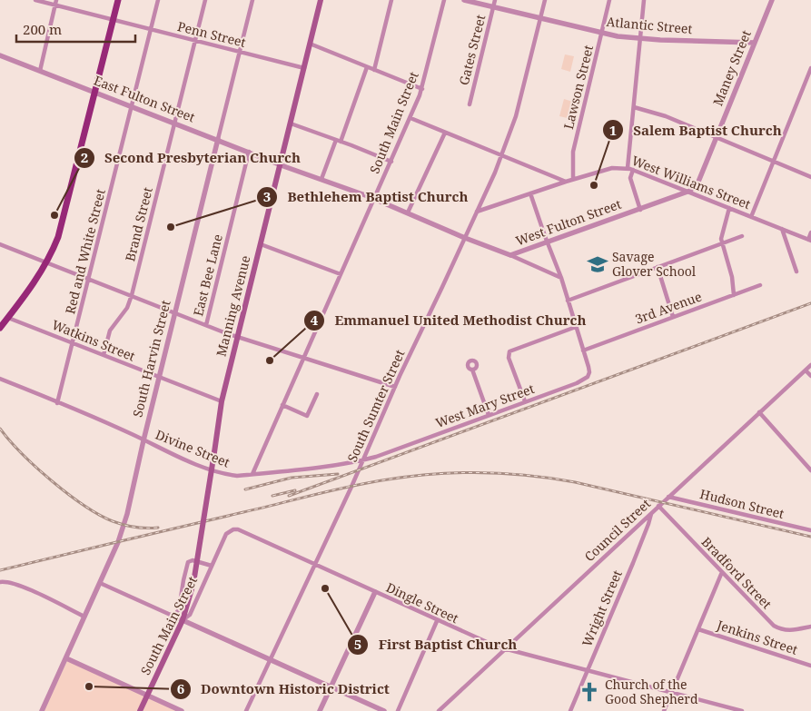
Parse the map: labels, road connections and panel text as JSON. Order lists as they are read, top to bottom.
{
  "streets": {
    "main road": ["South Main Street", "Manning Avenue"],
    "street": [
      "Atlantic Street",
      "Penn Street",
      "Gates Street",
      "Maney Street",
      "Lawson Street",
      "East Fulton Street",
      "West Williams Street",
      "West Fulton Street",
      "Brand Street",
      "Red and White Street",
      "East Bee Lane",
      "3rd Avenue",
      "Watkins Street",
      "South Harvin Street",
      "South Sumter Street",
      "West Mary Street",
      "Divine Street",
      "Hudson Street",
      "Council Street",
      "Bradford Street",
      "Dingle Street",
      "Wright Street",
      "Jenkins Street"
    ]
  },
  "crossings": [
    ["Atlantic Street", "Gates Street"],
    ["Atlantic Street", "Maney Street"],
    ["Atlantic Street", "Lawson Street"],
    ["Atlantic Street", "South Sumter Street"],
    ["Penn Street", "Brand Street"],
    ["Penn Street", "Red and White Street"],
    ["Penn Street", "Manning Avenue"],
    ["Penn Street", "South Harvin Street"],
    ["Maney Street", "West Williams Street"],
    ["Maney Street", "West Fulton Street"],
    ["Lawson Street", "West Williams Street"],
    ["East Fulton Street", "West Fulton Street"],
    ["East Fulton Street", "Brand Street"],
    ["East Fulton Street", "Red and White Street"],
    ["East Fulton Street", "East Bee Lane"],
    ["East Fulton Street", "Manning Avenue"],
    ["East Fulton Street", "South Harvin Street"],
    ["South Main Street", "West Fulton Street"],
    ["South Main Street", "Manning Avenue"],
    ["South Main Street", "Divine Street"],
    ["South Main Street", "Dingle Street"],
    ["West Williams Street", "West Fulton Street"],
    ["West Williams Street", "South Sumter Street"],
    ["West Williams Street", "West Mary Street"],
    ["West Fulton Street", "Manning Avenue"],
    ["West Fulton Street", "South Sumter Street"],
    ["West Fulton Street", "West Mary Street"],
    ["Brand Street", "Watkins Street"],
    ["Red and White Street", "Watkins Street"],
    ["Red and White Street", "Divine Street"],
    ["Manning Avenue", "Watkins Street"],
    ["3rd Avenue", "West Mary Street"],
    ["Watkins Street", "South Harvin Street"],
    ["South Harvin Street", "Divine Street"],
    ["South Sumter Street", "West Mary Street"],
    ["South Sumter Street", "Divine Street"],
    ["South Sumter Street", "Dingle Street"],
    ["West Mary Street", "Divine Street"],
    ["Hudson Street", "Council Street"],
    ["Council Street", "Bradford Street"],
    ["Council Street", "Dingle Street"],
    ["Council Street", "Wright Street"],
    ["Dingle Street", "Wright Street"]
  ],
  "places": {
    "other": [
      "Salem Baptist Church",
      "Second Presbyterian Church",
      "Bethlehem Baptist Church",
      "Emmanuel United Methodist Church",
      "First Baptist Church",
      "Downtown Historic District"
    ],
    "school or university": ["Savage Glover School"],
    "church": ["Church of the Good Shepherd"]
  },
  "scale_bar": "200 m"
}
